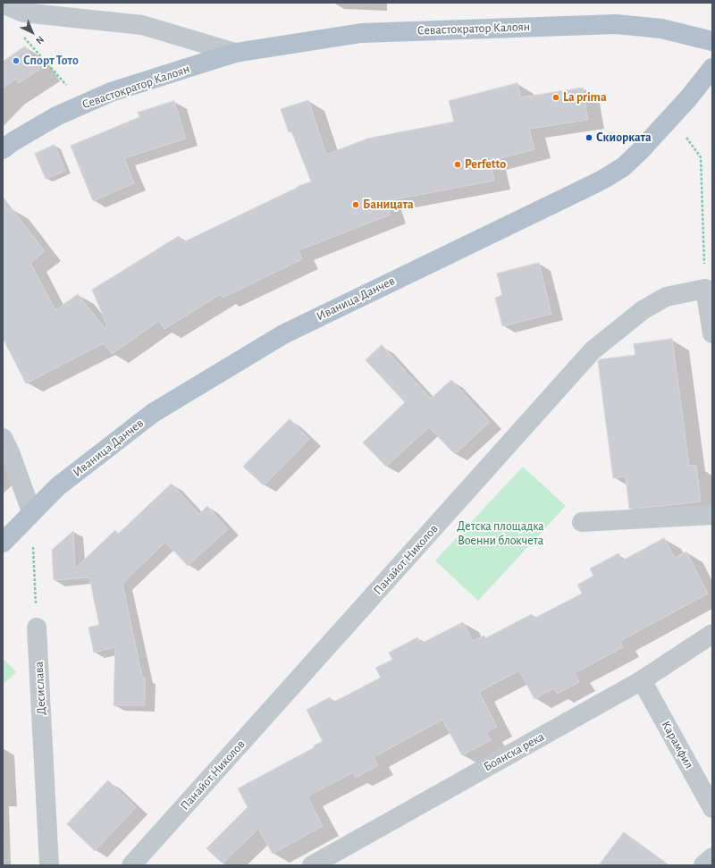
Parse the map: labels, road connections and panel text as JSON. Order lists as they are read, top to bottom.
{
  "streets": {
    "main road": ["Севастократор Калоян", "Иваница Данчев"],
    "street": [
      "Панайот Николов",
      "Десислава",
      "Карамфил",
      "Боянска река"
    ]
  },
  "crossings": [
    ["Карамфил", "Боянска река"]
  ],
  "parks": ["Детска площадка Военни блокчета"],
  "places": [
    "Спорт Тото",
    "La prima",
    "Скиорката",
    "Perfetto",
    "Баницата"
  ],
  "north": "bottom right"
}
